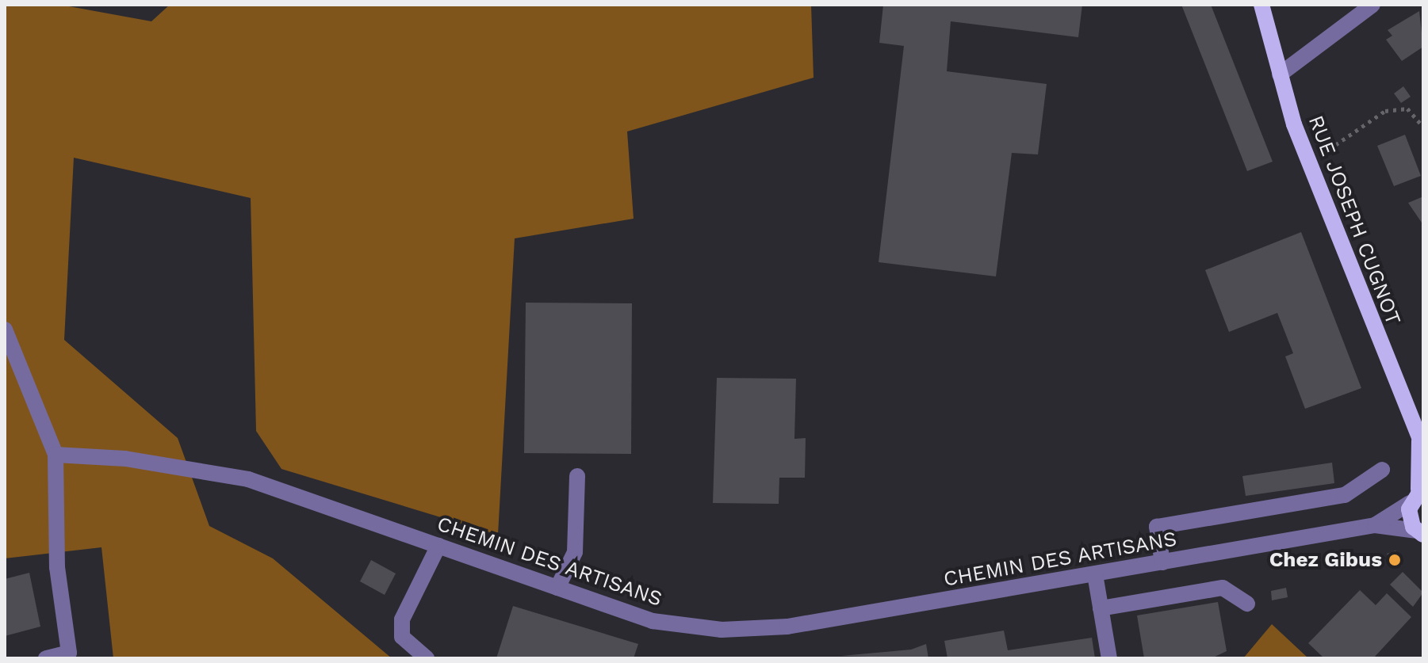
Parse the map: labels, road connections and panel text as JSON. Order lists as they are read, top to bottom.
{
  "streets": {
    "main road": ["RUE JOSEPH CUGNOT"],
    "street": ["CHEMIN DES ARTISANS"]
  },
  "crossings": [
    ["RUE JOSEPH CUGNOT", "CHEMIN DES ARTISANS"]
  ],
  "places": ["Chez Gibus"]
}
